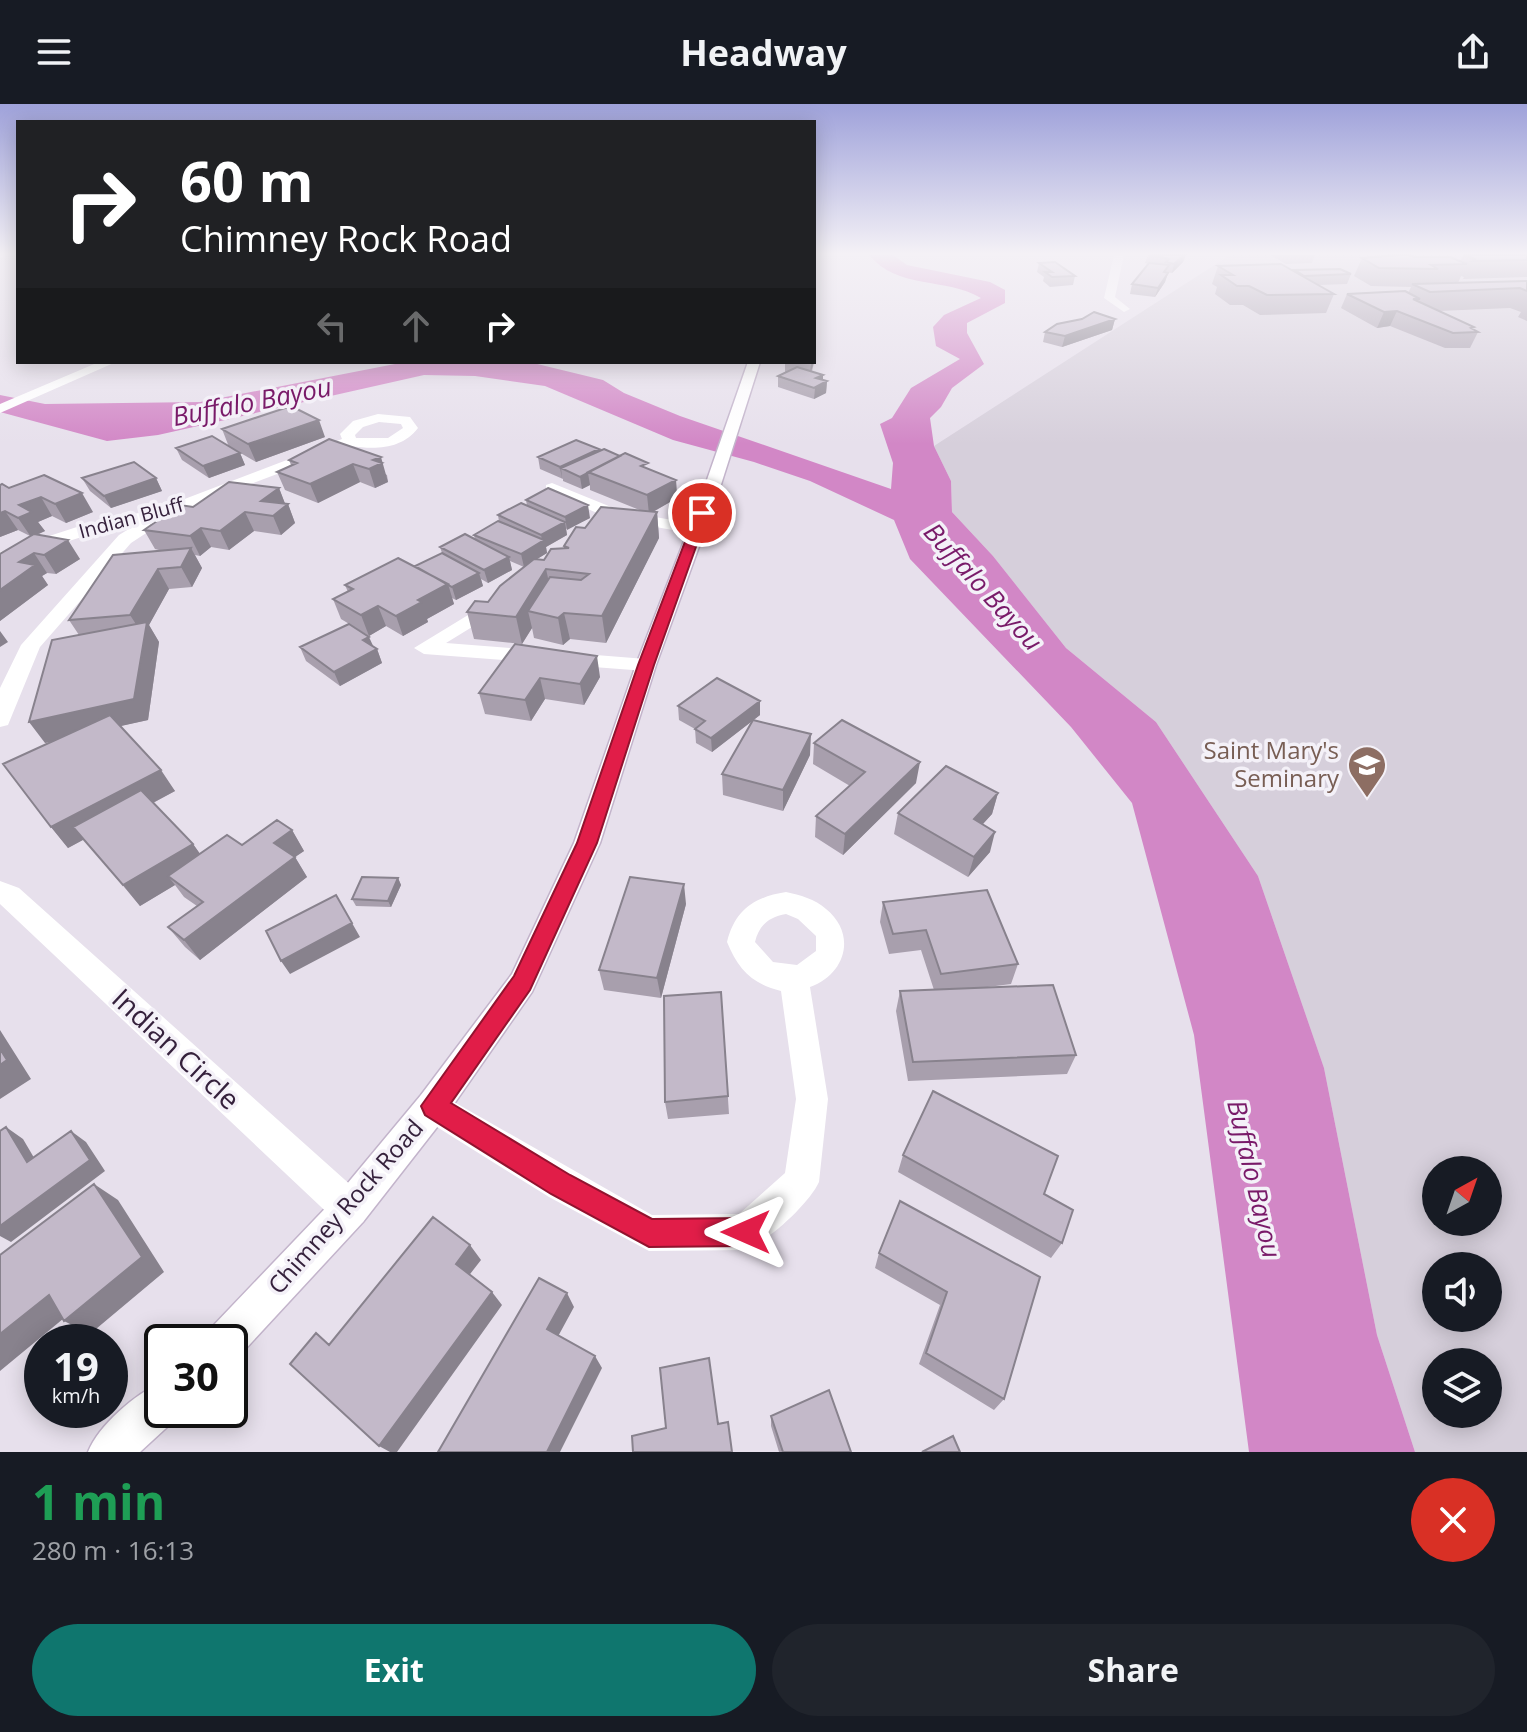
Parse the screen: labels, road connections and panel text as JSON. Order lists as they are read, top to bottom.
{
  "streets": {
    "street": ["Indian Bluff", "Indian Circle", "Chimney Rock Road"]
  },
  "crossings": [
    ["Indian Circle", "Chimney Rock Road"]
  ],
  "water": ["Buffalo Bayou"],
  "places": {
    "school or university": ["Saint Mary's Seminary"]
  },
  "north": "top right",
  "page": {
    "header": "Headway",
    "turn": ["60 m", "Chimney Rock Road"],
    "speed": "19 km/h",
    "limit": "30",
    "heading": ["1 min", "280 m · 16:13"],
    "buttons": ["Exit", "Share"]
  }
}
